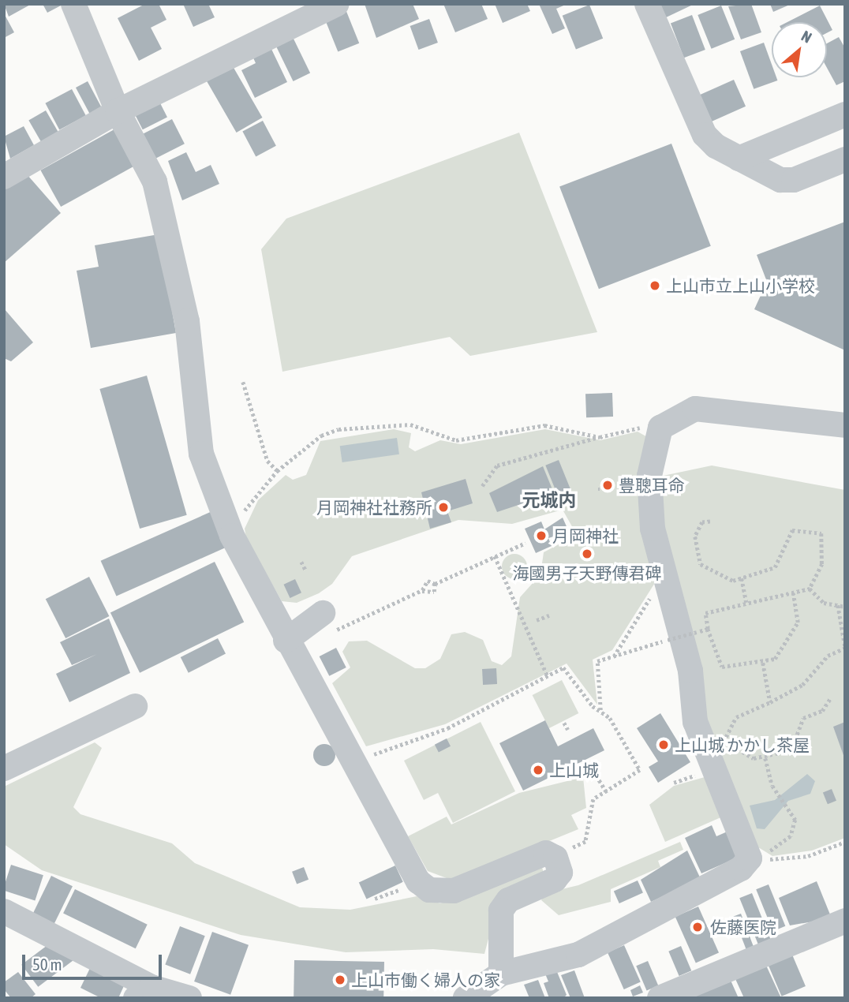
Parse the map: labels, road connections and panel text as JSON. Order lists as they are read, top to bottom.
{
  "districts": ["元城内"],
  "places": [
    "上山市立上山小学校",
    "豊聰耳命",
    "月岡神社社務所",
    "月岡神社",
    "海國男子天野傳君碑",
    "上山城 かかし茶屋",
    "上山城",
    "佐藤医院",
    "上山市働く婦人の家"
  ],
  "scale_bar": "50 m",
  "north": "top right"
}
